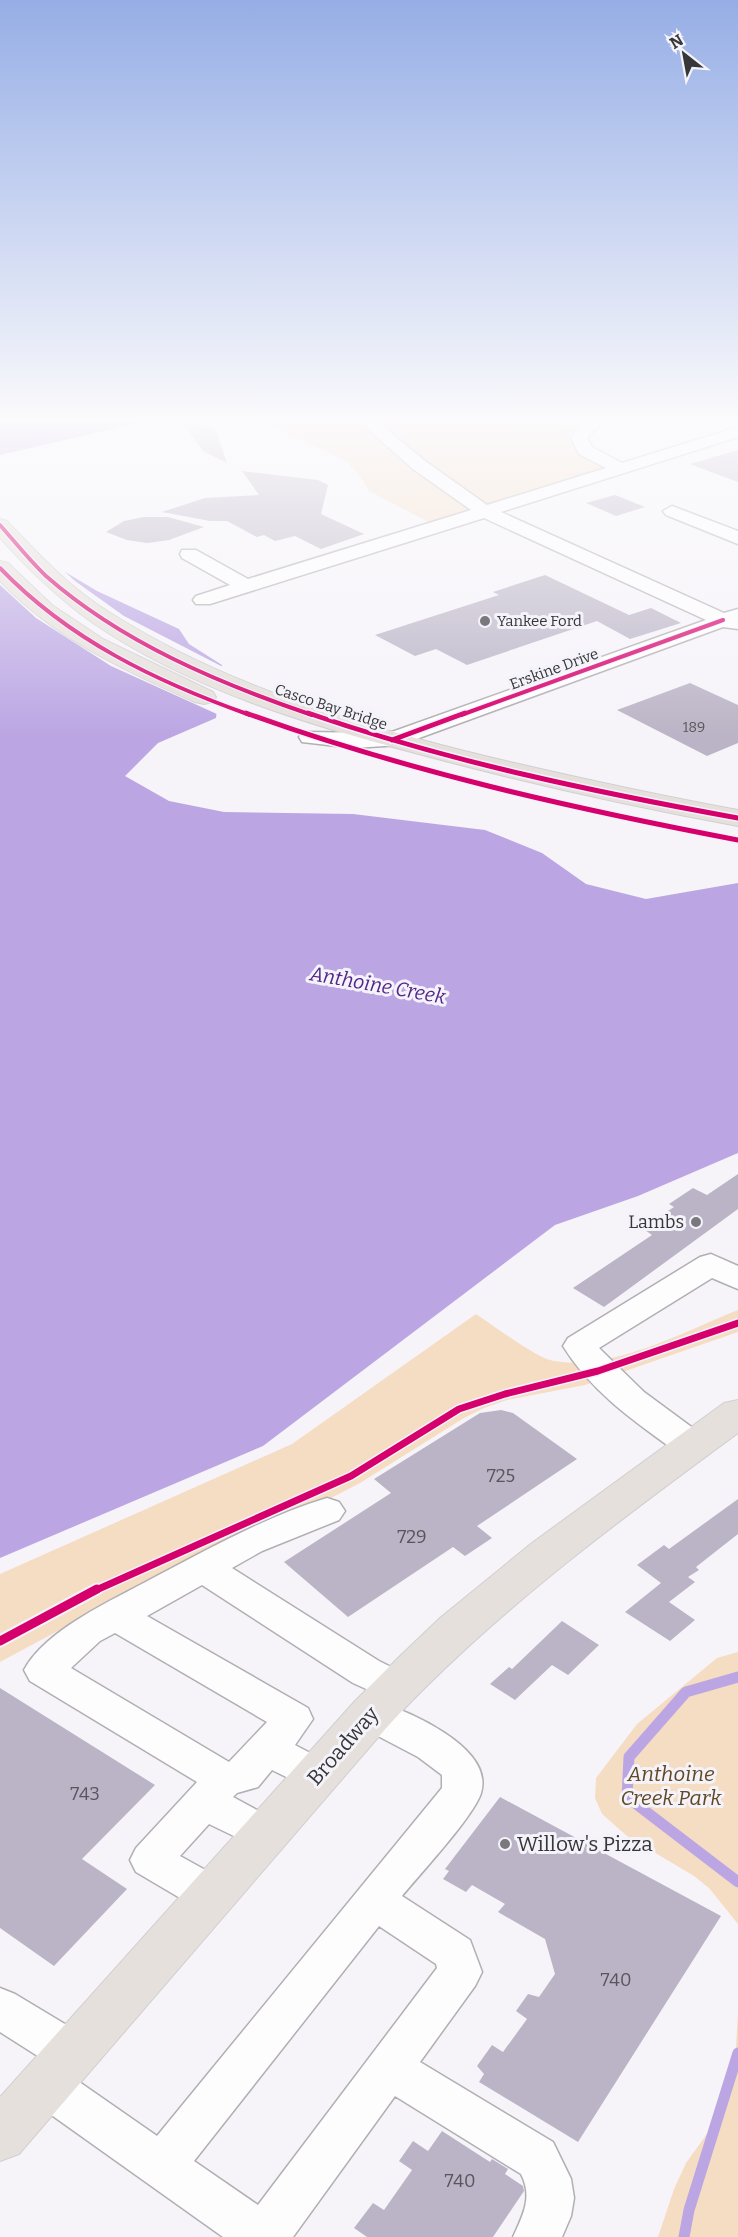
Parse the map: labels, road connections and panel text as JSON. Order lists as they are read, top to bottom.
{
  "streets": {
    "main road": ["Casco Bay Bridge", "Broadway"],
    "street": ["Erskine Drive"]
  },
  "crossings": [
    ["Erskine Drive", "Casco Bay Bridge"]
  ],
  "water": ["Anthoine Creek"],
  "parks": ["Anthoine Creek Park"],
  "places": ["Yankee Ford", "Lambs", "Willow's Pizza"],
  "house_numbers": [
    "189",
    "725",
    "729",
    "743",
    "740",
    "740"
  ],
  "north": "top left"
}
